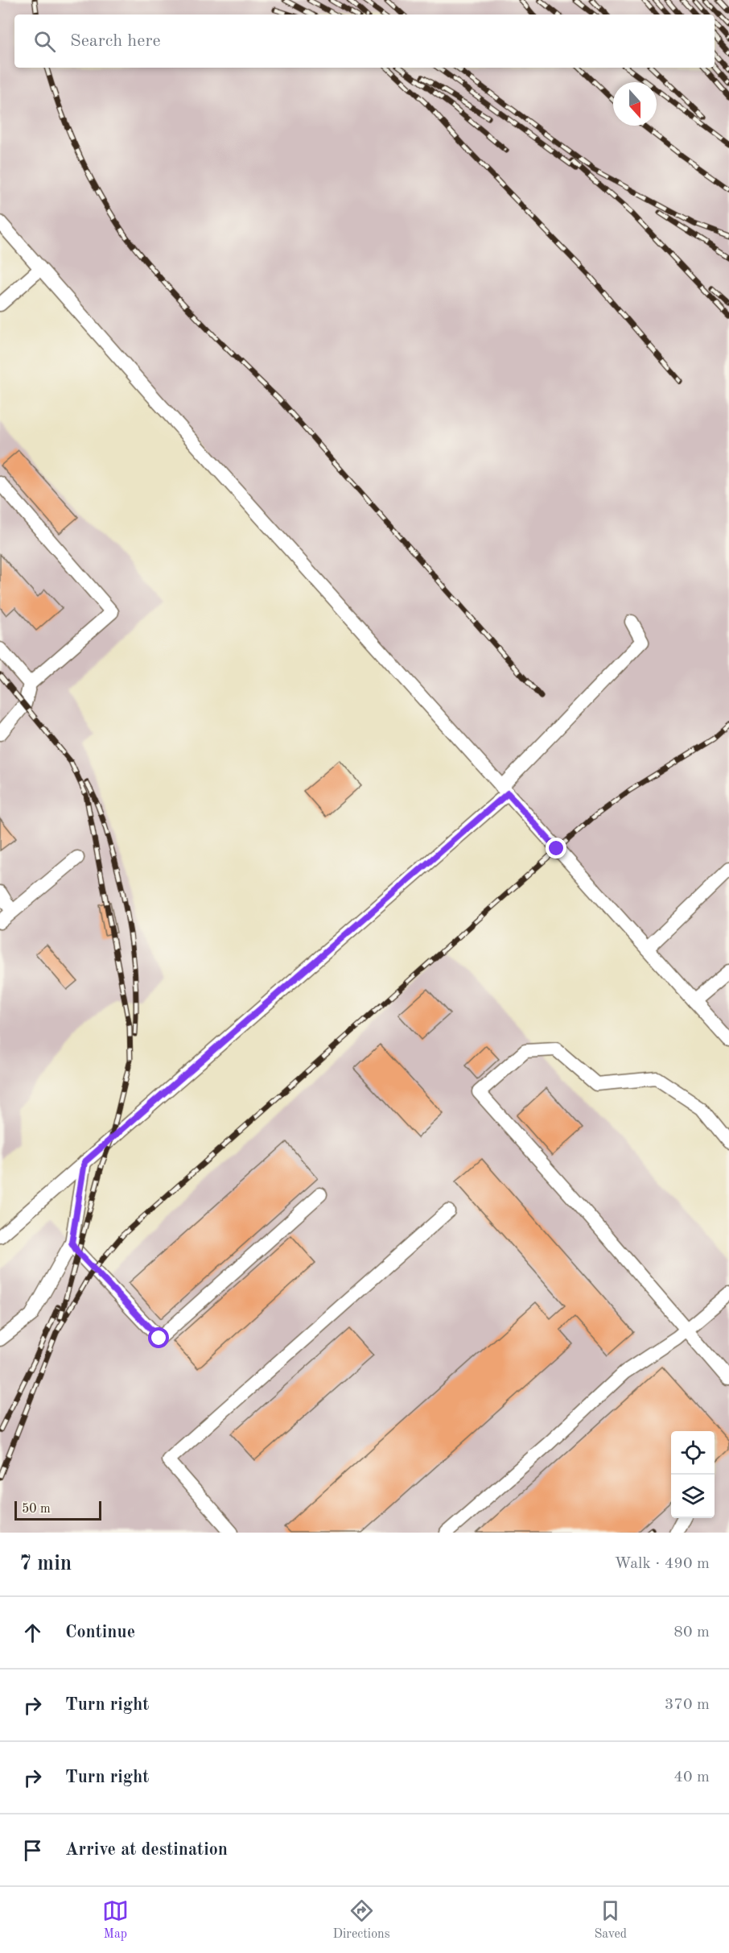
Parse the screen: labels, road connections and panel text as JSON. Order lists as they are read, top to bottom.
{
  "scale_bar": "50 m",
  "north": "bottom",
  "page": {
    "search": "Search here",
    "scale": "50 m",
    "heading": ["7 min", "Walk · 490 m"],
    "list": [
      ["Continue", "80 m"],
      ["Turn right", "370 m"],
      ["Turn right", "40 m"],
      "Arrive at destination"
    ],
    "nav": ["Map", "Directions", "Saved"]
  }
}
